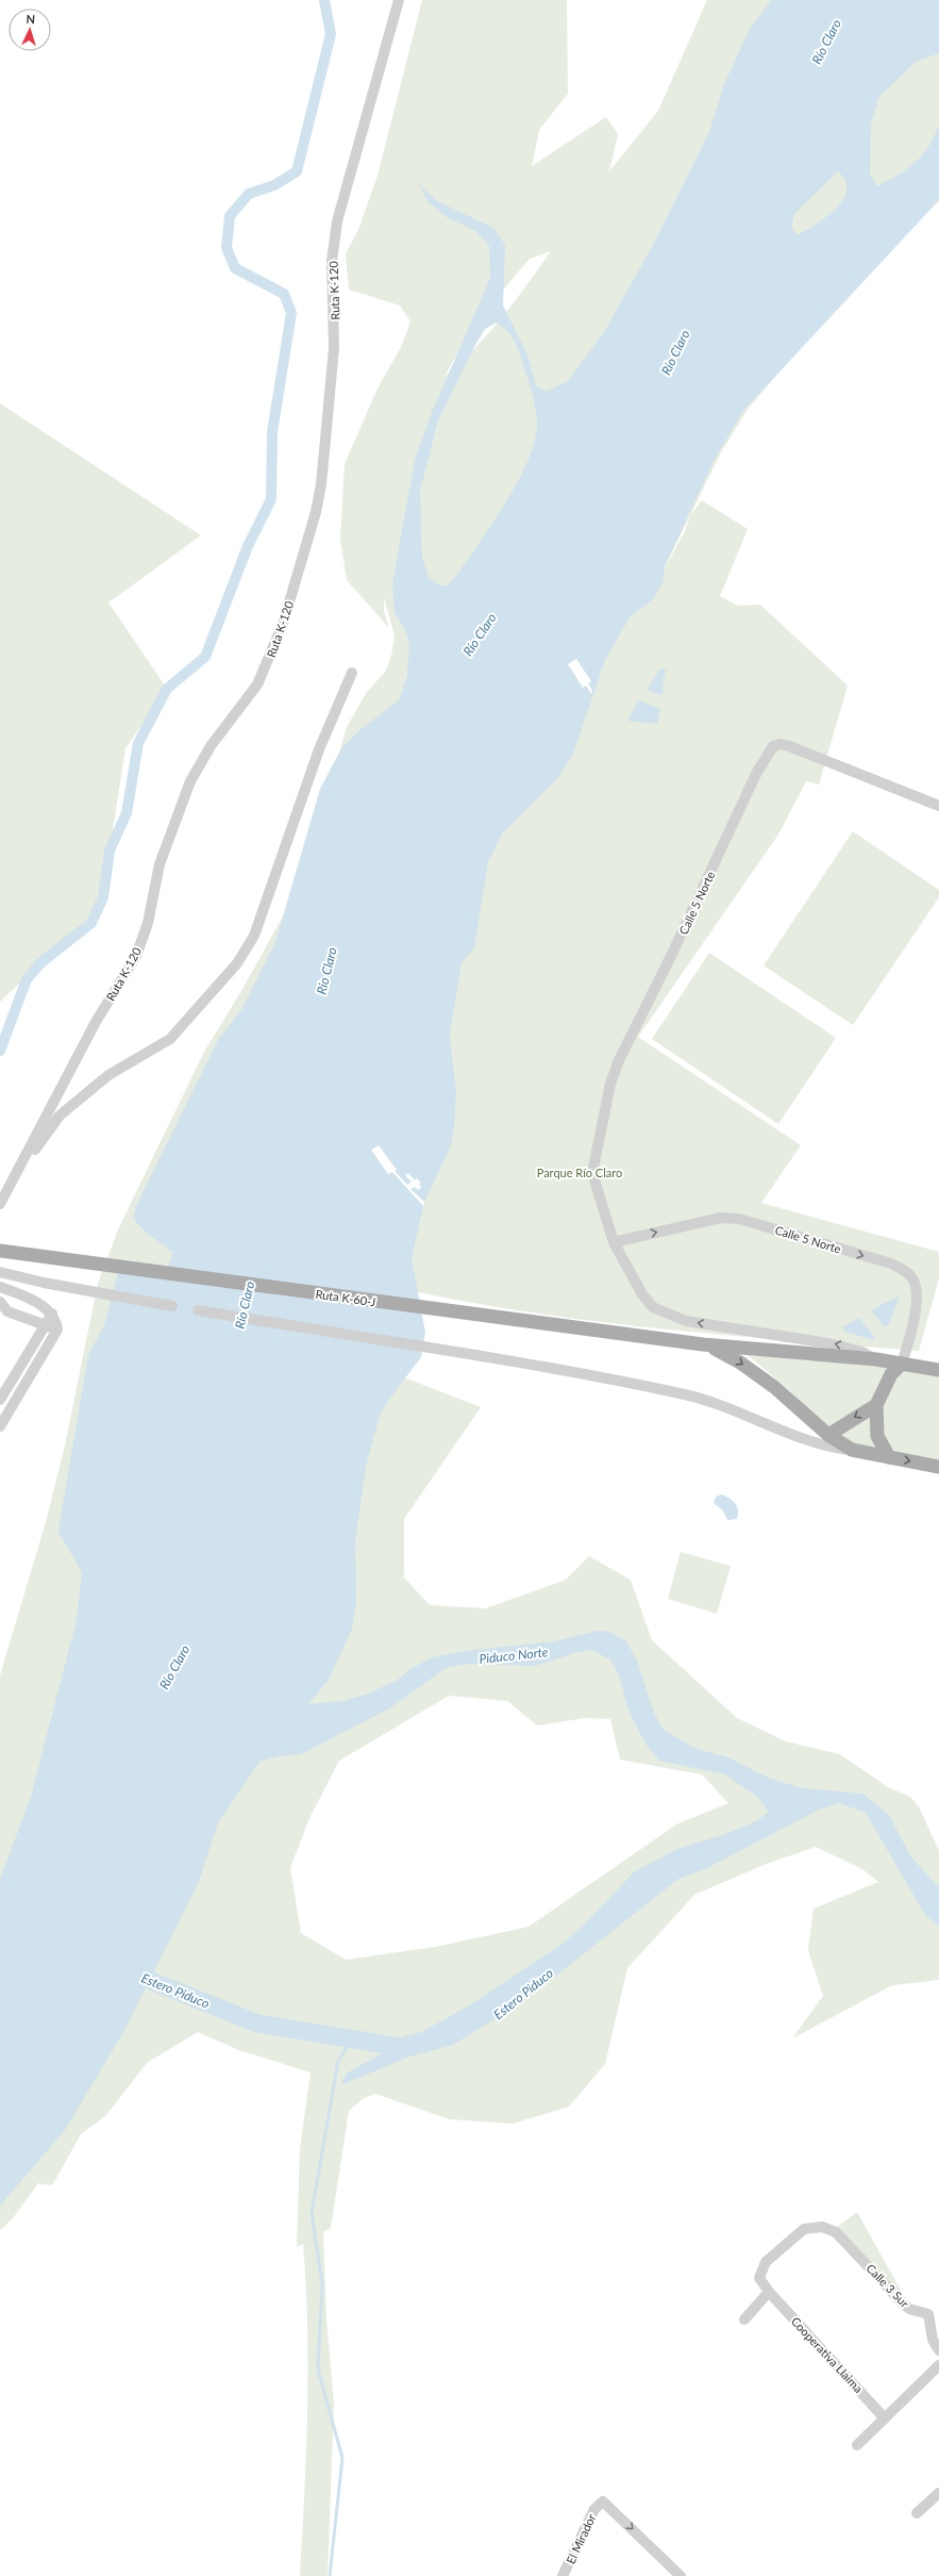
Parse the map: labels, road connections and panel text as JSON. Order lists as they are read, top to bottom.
{
  "streets": {
    "main road": ["Ruta K-60-J"],
    "street": [
      "Ruta K-120",
      "Calle 5 Norte",
      "Calle 3 Sur",
      "Cooperativa Llaima",
      "El Mirador"
    ]
  },
  "crossings": [
    ["Calle 3 Sur", "Cooperativa Llaima"]
  ],
  "water": ["Río Claro", "Piduco Norte", "Estero Piduco"],
  "parks": ["Parque Río Claro"],
  "north": "top"
}
